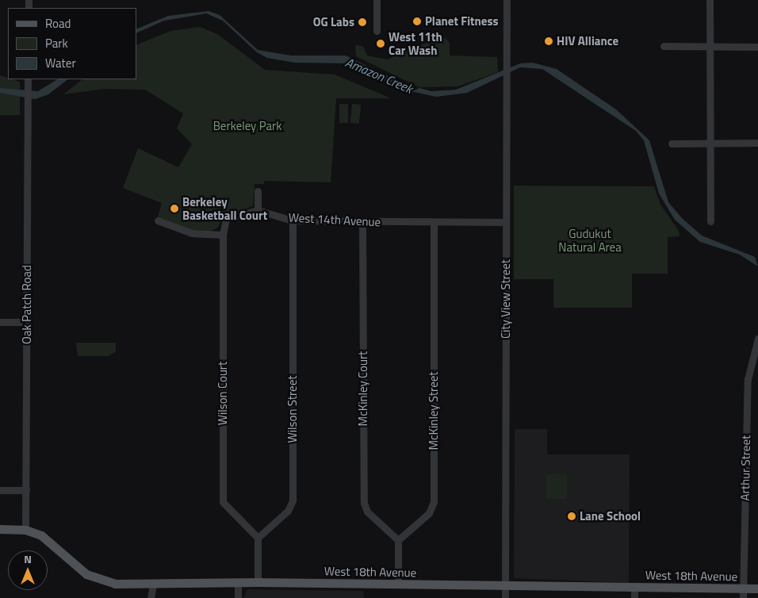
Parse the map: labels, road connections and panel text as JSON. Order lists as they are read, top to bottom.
{
  "streets": {
    "main road": ["West 18th Avenue"],
    "street": [
      "West 14th Avenue",
      "City View Street",
      "Oak Patch Road",
      "McKinley Court",
      "Wilson Court",
      "Wilson Street",
      "McKinley Street",
      "Arthur Street"
    ]
  },
  "crossings": [
    ["West 14th Avenue", "City View Street"],
    ["West 14th Avenue", "McKinley Court"],
    ["West 14th Avenue", "Wilson Street"],
    ["West 14th Avenue", "McKinley Street"],
    ["City View Street", "West 18th Avenue"],
    ["Oak Patch Road", "West 18th Avenue"],
    ["McKinley Court", "McKinley Street"],
    ["Wilson Court", "Wilson Street"],
    ["Arthur Street", "West 18th Avenue"]
  ],
  "water": ["Amazon Creek"],
  "parks": ["Berkeley Park", "Gudukut Natural Area"],
  "places": [
    "Planet Fitness",
    "OG Labs",
    "HIV Alliance",
    "West 11th Car Wash",
    "Berkeley Basketball Court",
    "Lane School"
  ],
  "legend": ["Road", "Park", "Water"],
  "north": "top"
}
